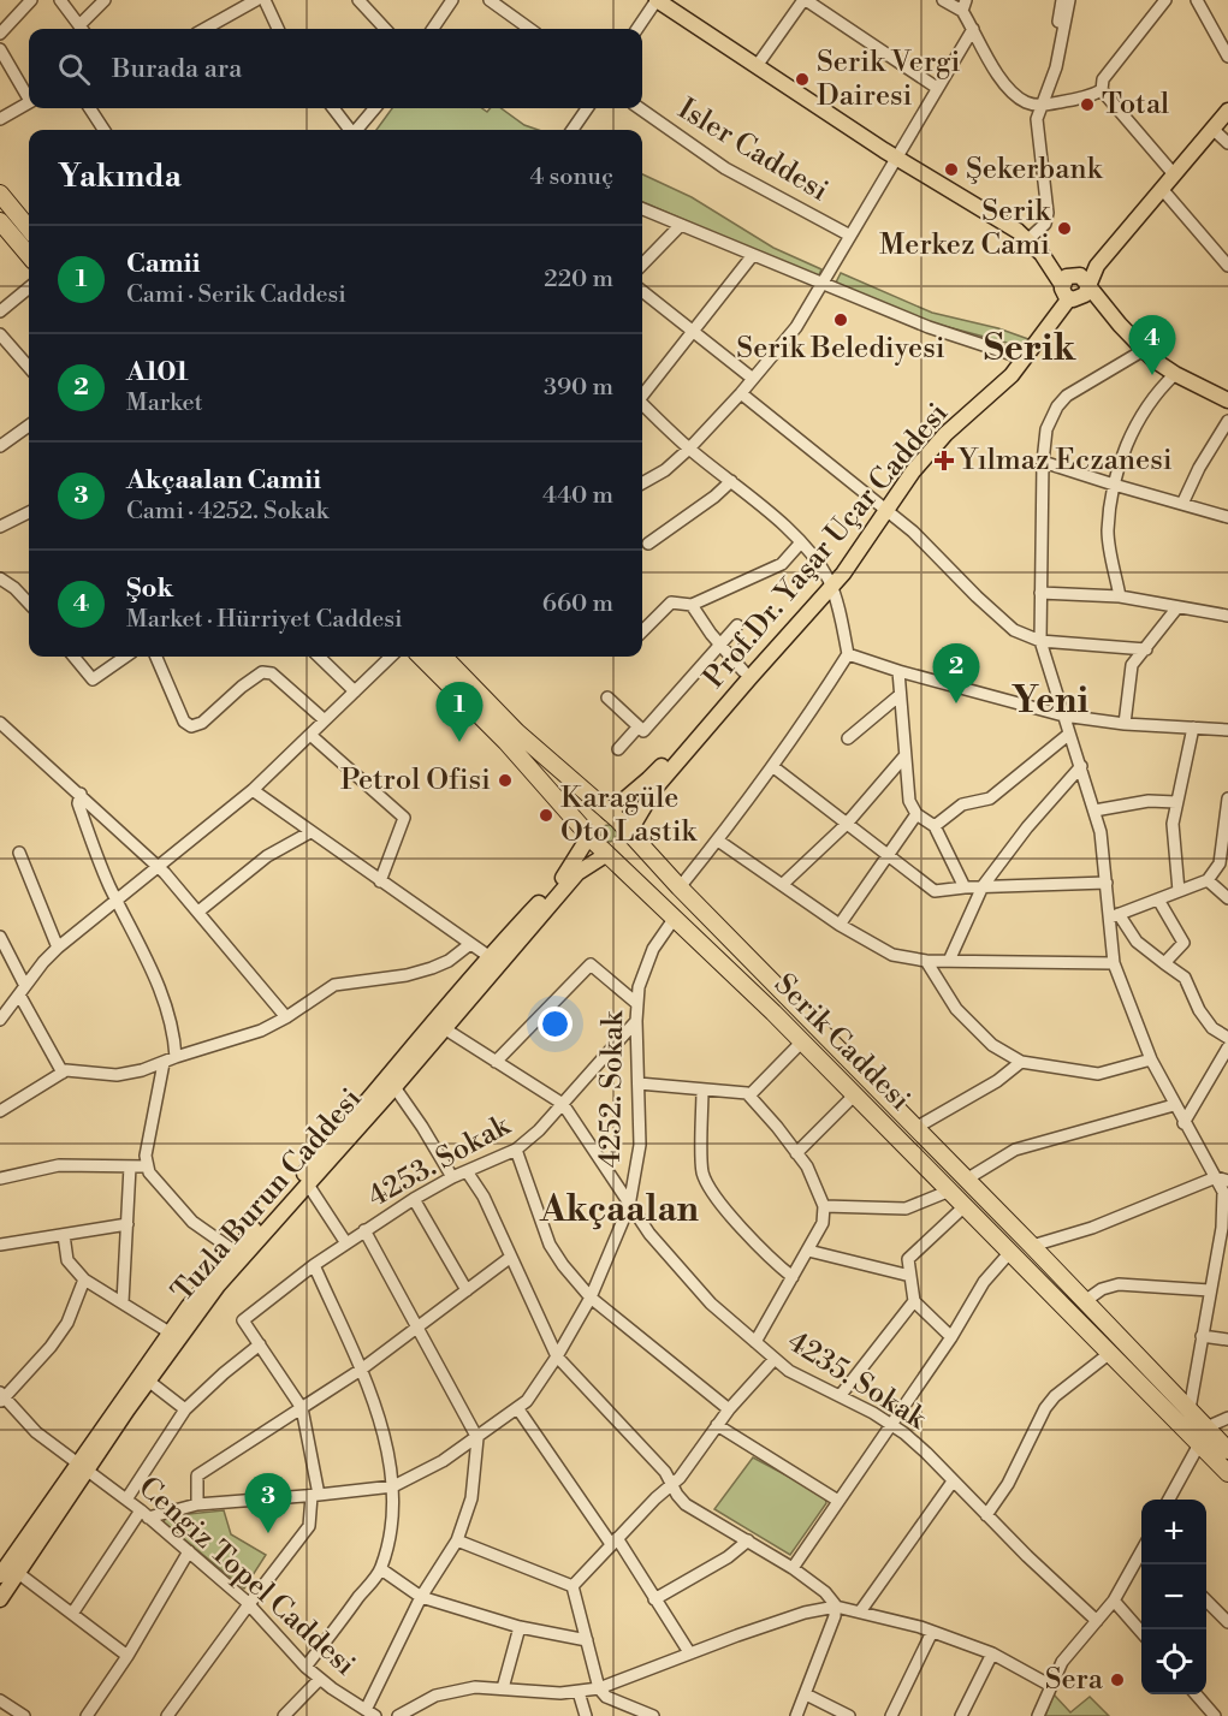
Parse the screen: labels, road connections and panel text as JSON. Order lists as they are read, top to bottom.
{
  "streets": {
    "highway": ["Serik Caddesi"],
    "main road": ["Prof.Dr. Yaşar Uçar Caddesi", "Tuzla Burun Caddesi"],
    "street": [
      "Isler Caddesi",
      "4252. Sokak",
      "4253. Sokak",
      "4235. Sokak",
      "Cengiz Topel Caddesi"
    ]
  },
  "crossings": [
    ["Prof.Dr. Yaşar Uçar Caddesi", "Serik Caddesi"],
    ["Prof.Dr. Yaşar Uçar Caddesi", "Tuzla Burun Caddesi"],
    ["Serik Caddesi", "4252. Sokak"],
    ["Serik Caddesi", "Tuzla Burun Caddesi"],
    ["4252. Sokak", "4253. Sokak"],
    ["4252. Sokak", "4235. Sokak"],
    ["4252. Sokak", "Cengiz Topel Caddesi"],
    ["4253. Sokak", "4235. Sokak"],
    ["Tuzla Burun Caddesi", "4235. Sokak"],
    ["Tuzla Burun Caddesi", "Cengiz Topel Caddesi"]
  ],
  "districts": ["Serik", "Yeni", "Akçaalan"],
  "places": {
    "other": [
      "Serik Vergi Dairesi",
      "Total",
      "Şekerbank",
      "Serik Merkez Cami",
      "Serik Belediyesi",
      "Petrol Ofisi",
      "Karagüle Oto Lastik",
      "Sera"
    ],
    "health": ["Yılmaz Eczanesi"]
  },
  "page": {
    "search": "Burada ara",
    "heading": ["Yakında", "4 sonuç"],
    "list": [
      {
        "mark": "1",
        "name": "Camii",
        "note": "Cami · Serik Caddesi",
        "value": "220 m"
      },
      {
        "mark": "2",
        "name": "A101",
        "note": "Market",
        "value": "390 m"
      },
      {
        "mark": "3",
        "name": "Akçaalan Camii",
        "note": "Cami · 4252. Sokak",
        "value": "440 m"
      },
      {
        "mark": "4",
        "name": "Şok",
        "note": "Market · Hürriyet Caddesi",
        "value": "660 m"
      }
    ],
    "pins": [
      "4",
      "2",
      "1",
      "3"
    ],
    "map_buttons": ["+", "−"]
  }
}
